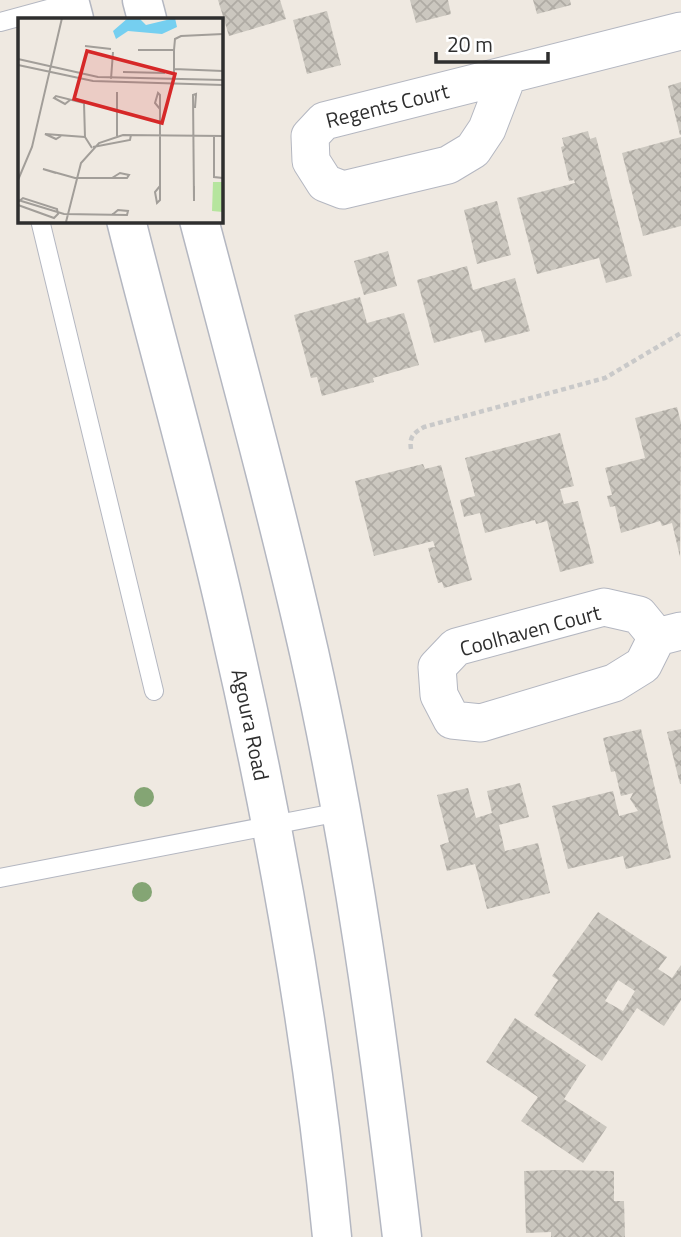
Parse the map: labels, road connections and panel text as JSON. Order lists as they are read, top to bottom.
{
  "streets": {
    "main road": ["Agoura Road"],
    "street": ["Regents Court", "Coolhaven Court"]
  },
  "scale_bar": "20 m"
}
